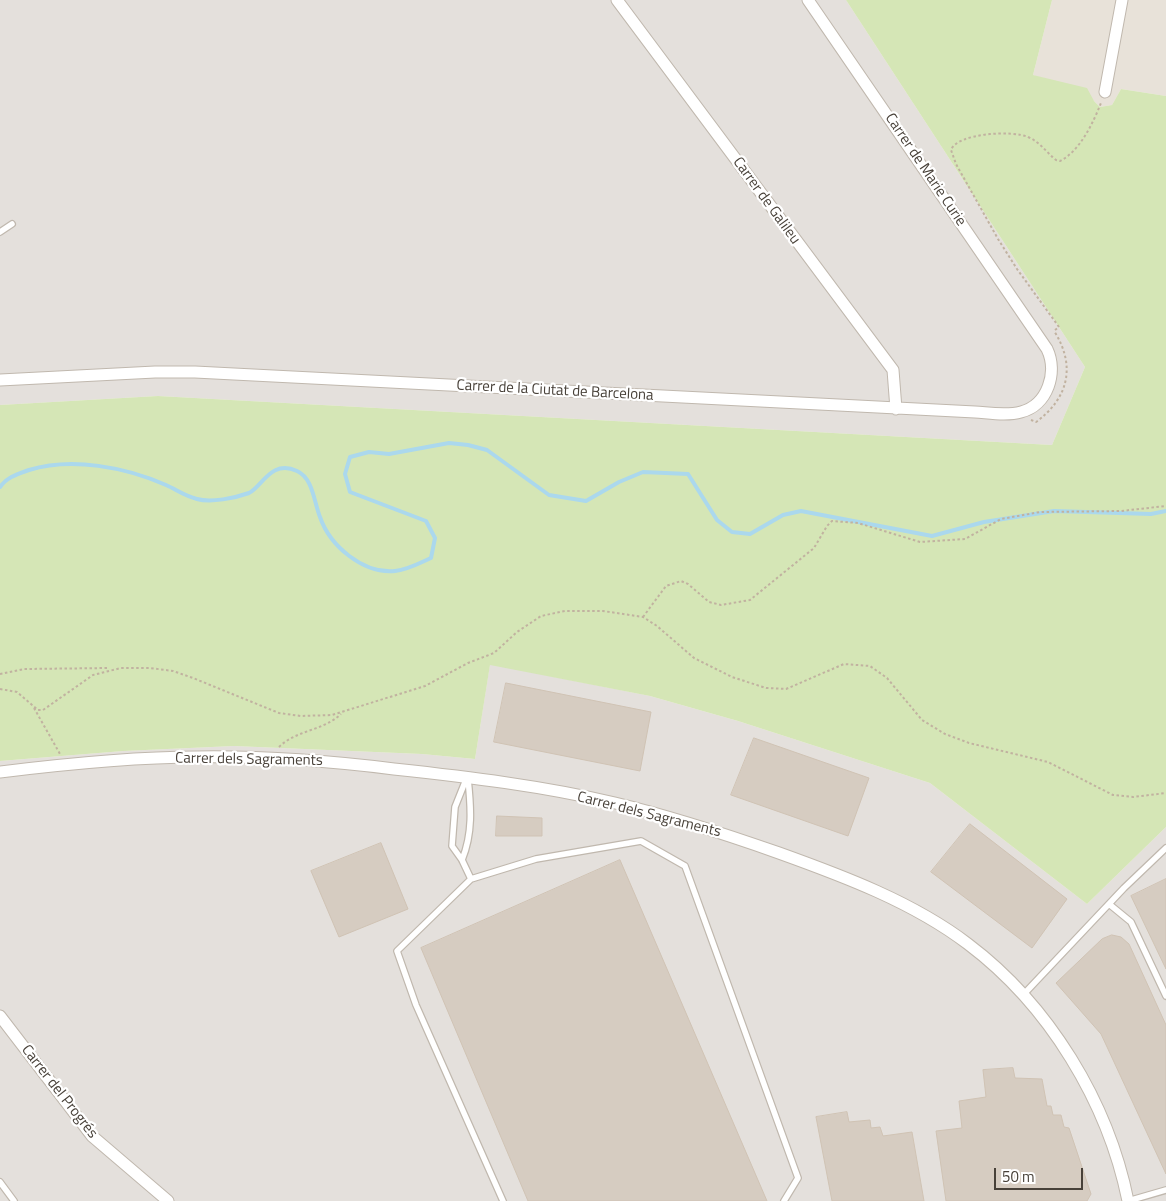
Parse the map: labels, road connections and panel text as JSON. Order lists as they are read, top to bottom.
{
  "streets": {
    "street": [
      "Carrer de Marie Curie",
      "Carrer de Galileu",
      "Carrer de la Ciutat de Barcelona",
      "Carrer dels Sagraments",
      "Carrer del Progrés"
    ]
  },
  "crossings": [
    ["Carrer de Marie Curie", "Carrer de la Ciutat de Barcelona"],
    ["Carrer de Galileu", "Carrer de la Ciutat de Barcelona"]
  ],
  "scale_bar": "50 m"
}
